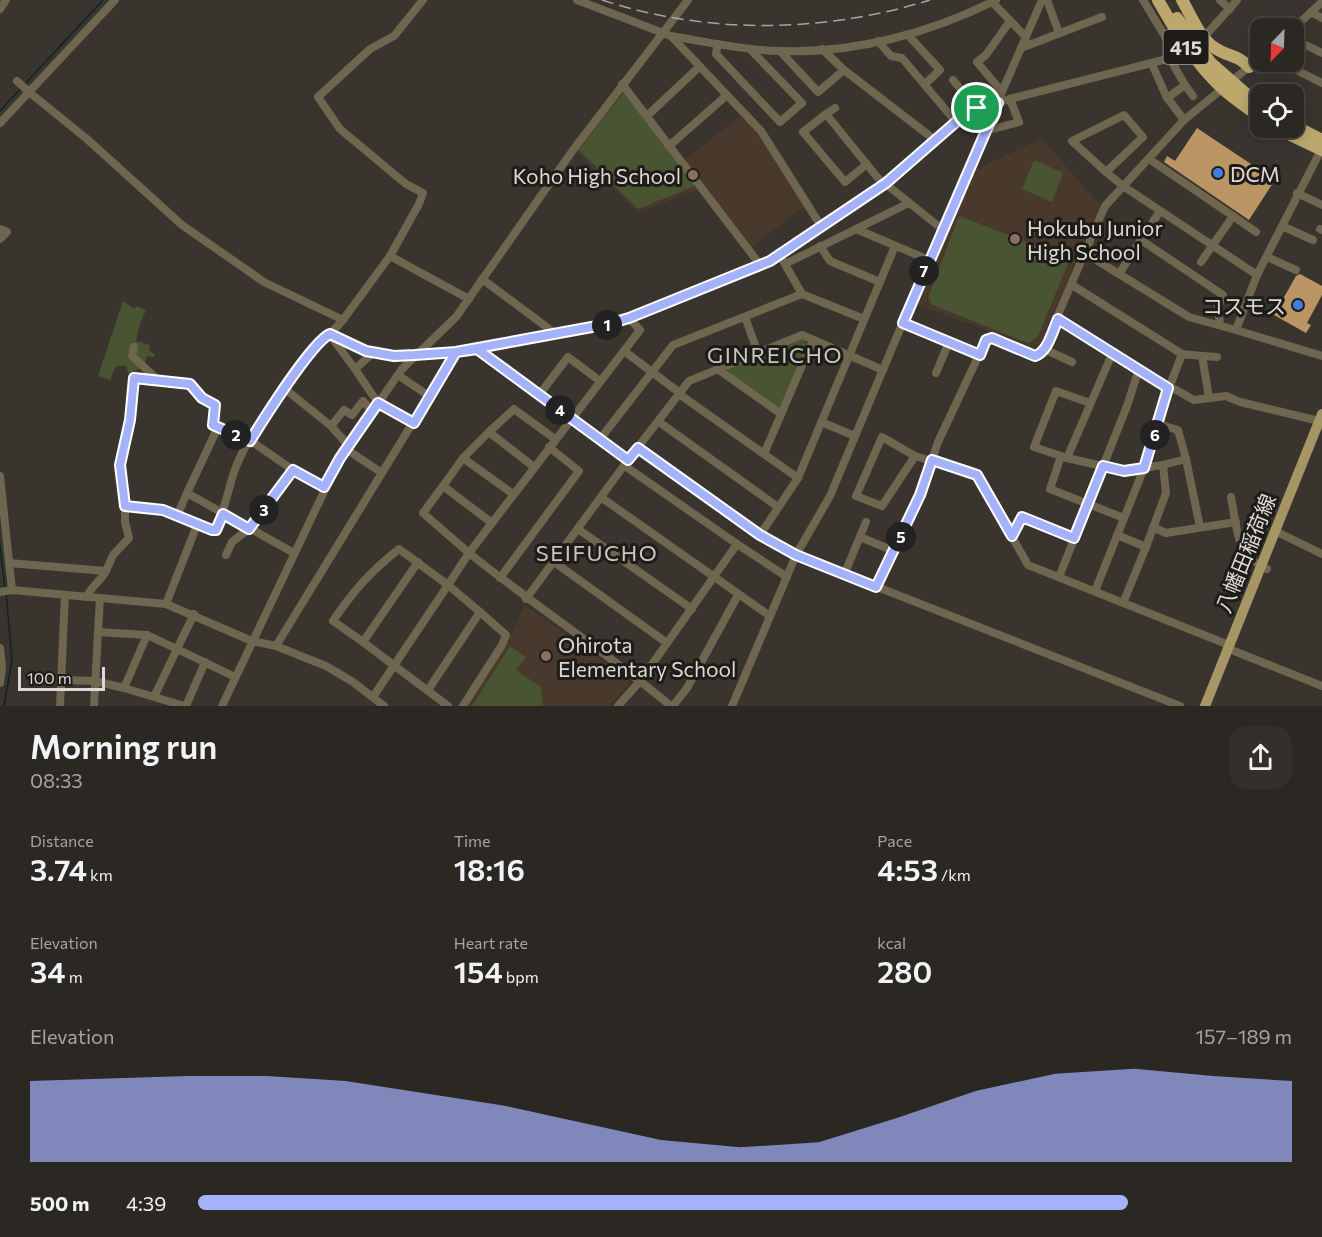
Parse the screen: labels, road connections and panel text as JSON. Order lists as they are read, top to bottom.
{
  "streets": {
    "highway": ["415"],
    "main road": ["八幡田稲荷線"]
  },
  "districts": ["GINREICHO", "SEIFUCHO"],
  "places": [
    "DCM",
    "Koho High School",
    "Hokubu Junior High School",
    "コスモス",
    "Ohirota Elementary School"
  ],
  "scale_bar": "100 m",
  "north": "bottom left",
  "page": {
    "pins": [
      "7",
      "1",
      "4",
      "2",
      "6",
      "3",
      "5"
    ],
    "scale": "100 m",
    "heading": ["Morning run", "08:33"],
    "stats": [
      ["Distance", "3.74 km"],
      ["Time", "18:16"],
      ["Pace", "4:53 /km"],
      ["Elevation", "34 m"],
      ["Heart rate", "154 bpm"],
      ["kcal", "280"]
    ],
    "chart": ["Elevation", "157–189 m"],
    "list": [
      {
        "name": "500 m",
        "note": "4:39"
      }
    ]
  }
}
